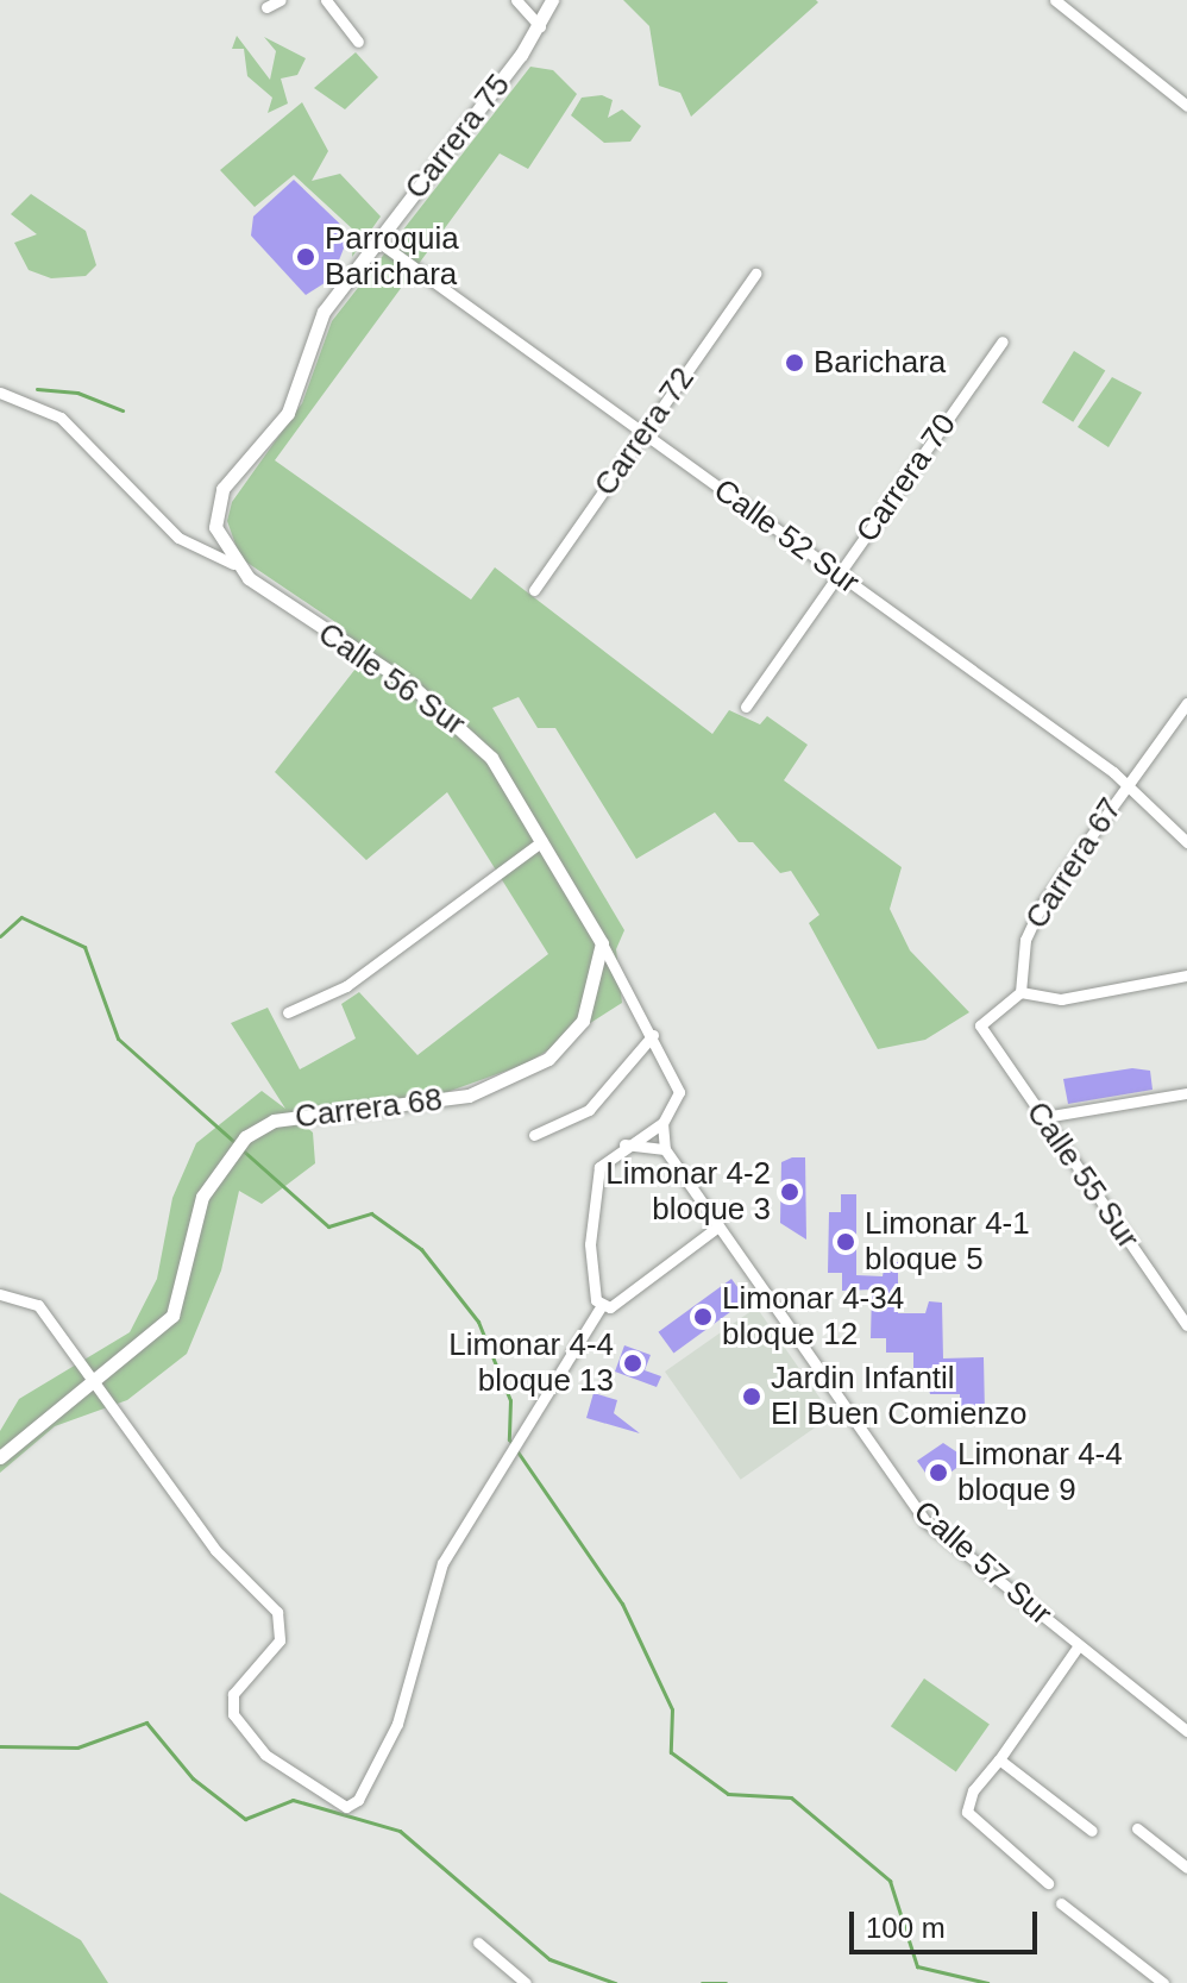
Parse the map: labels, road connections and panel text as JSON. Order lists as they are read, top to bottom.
{
  "streets": {
    "street": [
      "Carrera 75",
      "Carrera 72",
      "Carrera 70",
      "Calle 52 Sur",
      "Calle 56 Sur",
      "Carrera 67",
      "Carrera 68",
      "Calle 55 Sur",
      "Calle 57 Sur"
    ]
  },
  "crossings": [
    ["Carrera 75", "Calle 52 Sur"],
    ["Carrera 75", "Calle 56 Sur"],
    ["Carrera 72", "Calle 52 Sur"],
    ["Carrera 70", "Calle 52 Sur"],
    ["Calle 52 Sur", "Carrera 67"],
    ["Calle 56 Sur", "Carrera 68"],
    ["Calle 56 Sur", "Calle 57 Sur"],
    ["Carrera 67", "Calle 55 Sur"]
  ],
  "places": [
    "Parroquia Barichara",
    "Barichara",
    "Limonar 4-2 bloque 3",
    "Limonar 4-1 bloque 5",
    "Limonar 4-34 bloque 12",
    "Limonar 4-4 bloque 13",
    "Jardin Infantil El Buen Comienzo",
    "Limonar 4-4 bloque 9"
  ],
  "scale_bar": "100 m"
}
